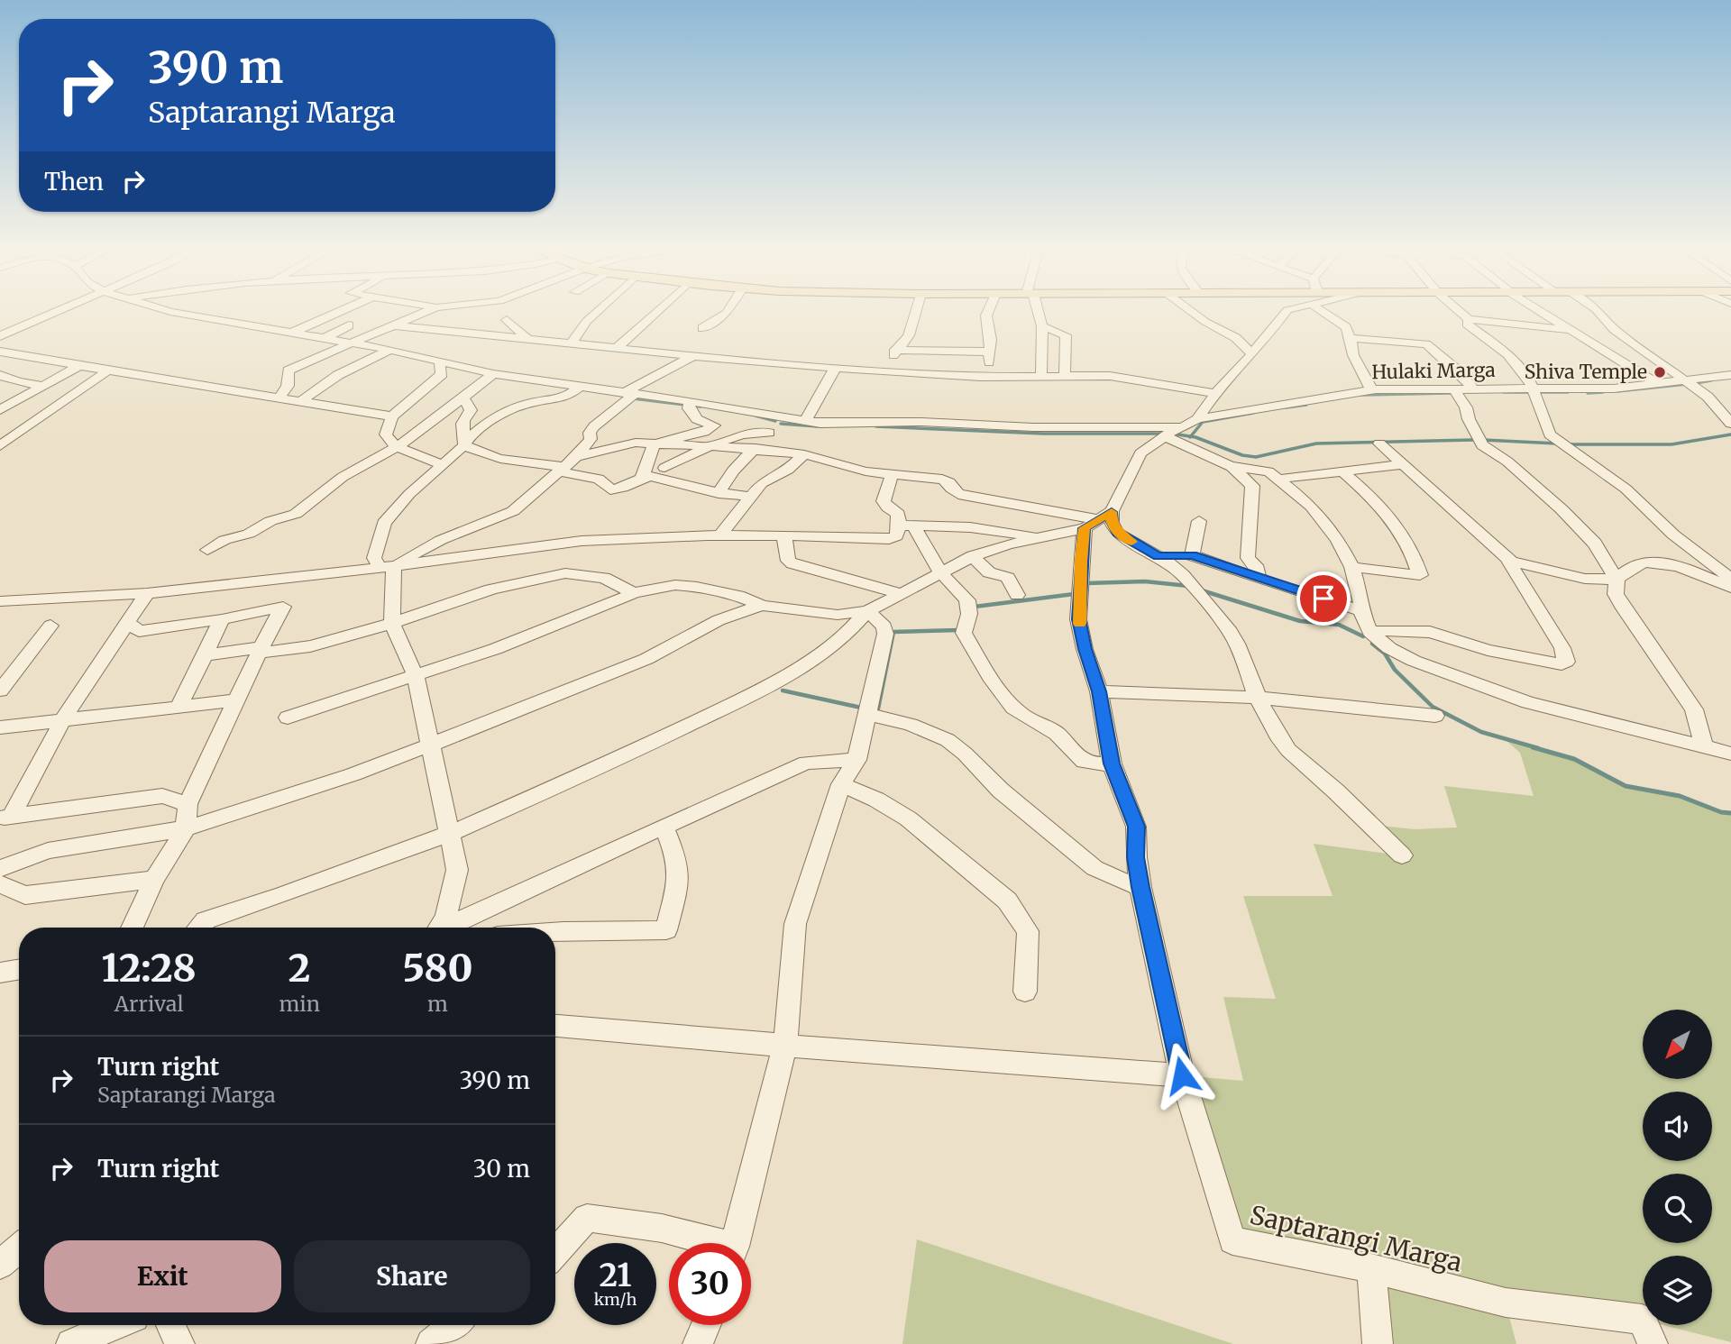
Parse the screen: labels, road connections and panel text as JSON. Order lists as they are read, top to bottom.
{
  "streets": {
    "street": ["Hulaki Marga", "Saptarangi Marga"]
  },
  "crossings": [
    ["Hulaki Marga", "Saptarangi Marga"]
  ],
  "places": ["Shiva Temple"],
  "north": "bottom left",
  "page": {
    "turn": ["390 m", "Saptarangi Marga"],
    "then": "Then",
    "eta": [
      "12:28",
      "Arrival",
      "2",
      "min",
      "580",
      "m"
    ],
    "list": [
      {
        "name": "Turn right",
        "note": "Saptarangi Marga",
        "value": "390 m"
      },
      {
        "name": "Turn right",
        "value": "30 m"
      }
    ],
    "buttons": ["Exit", "Share"],
    "speed": "21 km/h",
    "limit": "30"
  }
}
